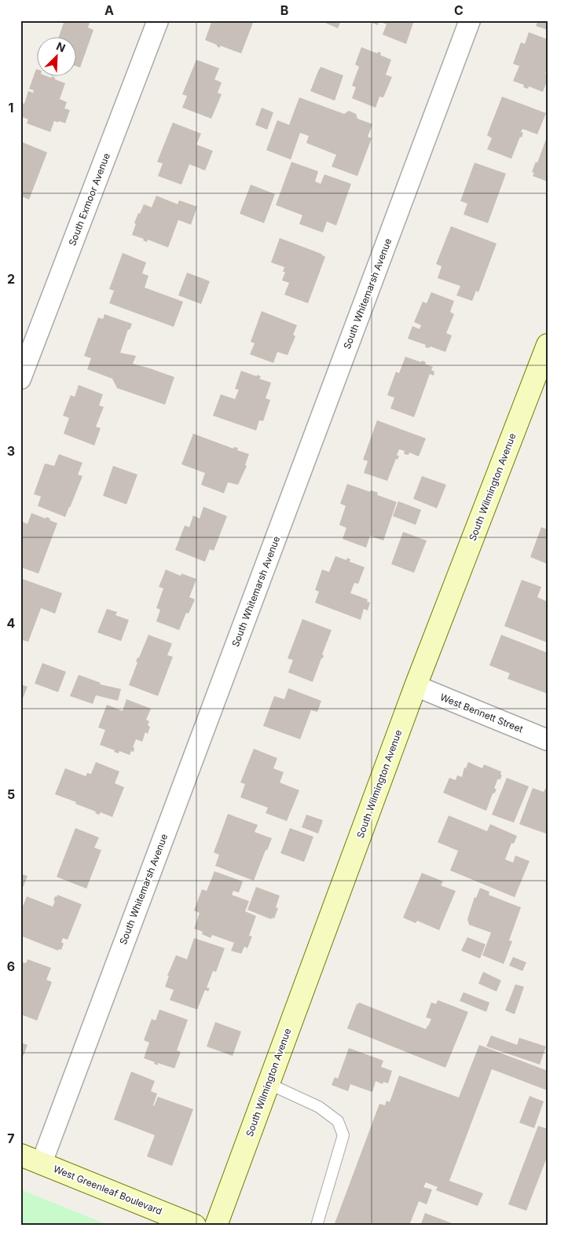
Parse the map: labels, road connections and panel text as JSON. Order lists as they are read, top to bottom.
{
  "streets": {
    "main road": ["South Wilmington Avenue", "West Greenleaf Boulevard"],
    "street": ["South Exmoor Avenue", "South Whitemarsh Avenue", "West Bennett Street"]
  },
  "crossings": [
    ["South Whitemarsh Avenue", "West Greenleaf Boulevard"],
    ["South Wilmington Avenue", "West Bennett Street"]
  ],
  "north": "top right",
  "grid": {
    "columns": ["A", "B", "C"],
    "rows": [
      "1",
      "2",
      "3",
      "4",
      "5",
      "6",
      "7"
    ]
  }
}
